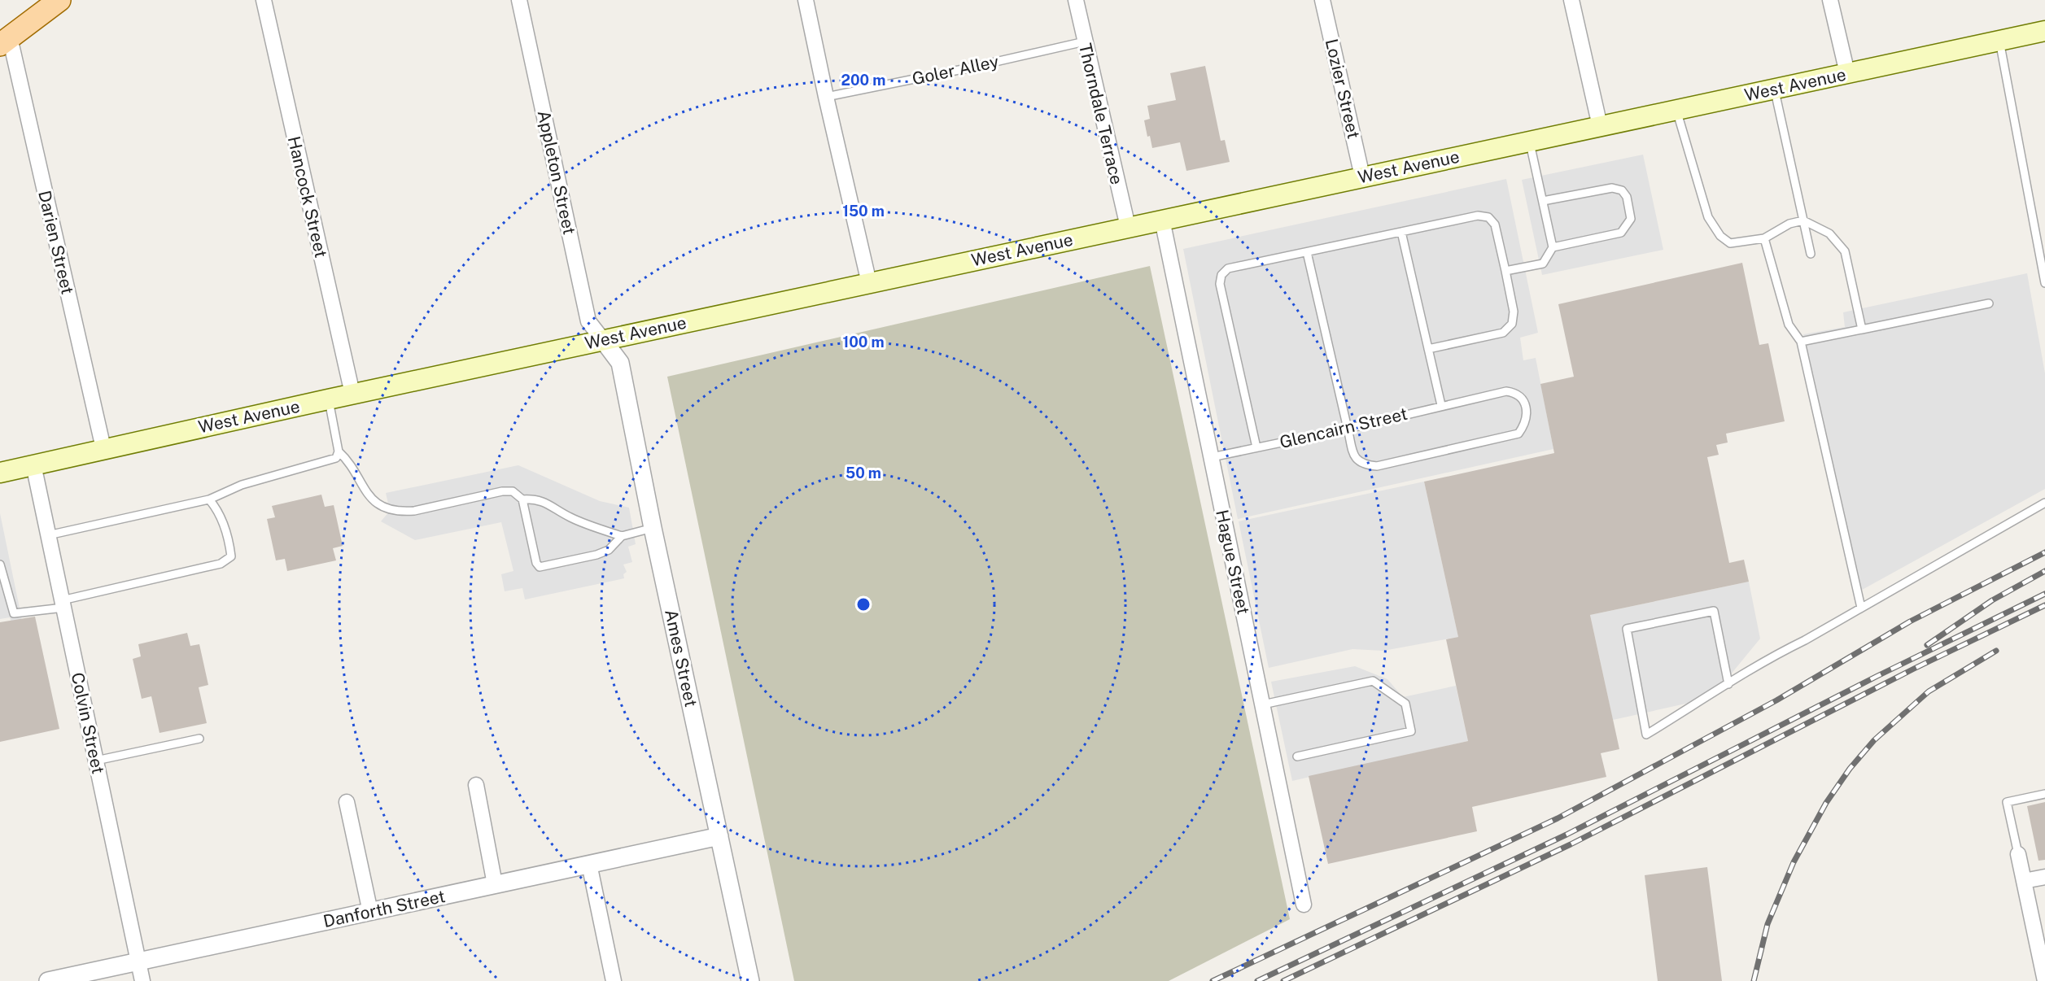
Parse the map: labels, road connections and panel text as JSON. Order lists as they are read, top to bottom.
{
  "streets": {
    "main road": ["West Avenue"],
    "street": [
      "Lozier Street",
      "Thorndale Terrace",
      "Appleton Street",
      "Hancock Street",
      "Darien Street",
      "Hague Street",
      "Ames Street",
      "Colvin Street",
      "Danforth Street"
    ],
    "lane": ["Goler Alley", "Glencairn Street"]
  },
  "crossings": [
    ["Goler Alley", "Thorndale Terrace"],
    ["West Avenue", "Lozier Street"],
    ["West Avenue", "Thorndale Terrace"],
    ["West Avenue", "Appleton Street"],
    ["West Avenue", "Hancock Street"],
    ["West Avenue", "Darien Street"],
    ["West Avenue", "Hague Street"],
    ["West Avenue", "Ames Street"],
    ["West Avenue", "Colvin Street"],
    ["Appleton Street", "Ames Street"],
    ["Glencairn Street", "Hague Street"],
    ["Ames Street", "Danforth Street"],
    ["Colvin Street", "Danforth Street"]
  ],
  "rings": [
    "200 m",
    "150 m",
    "100 m",
    "50 m"
  ]
}
